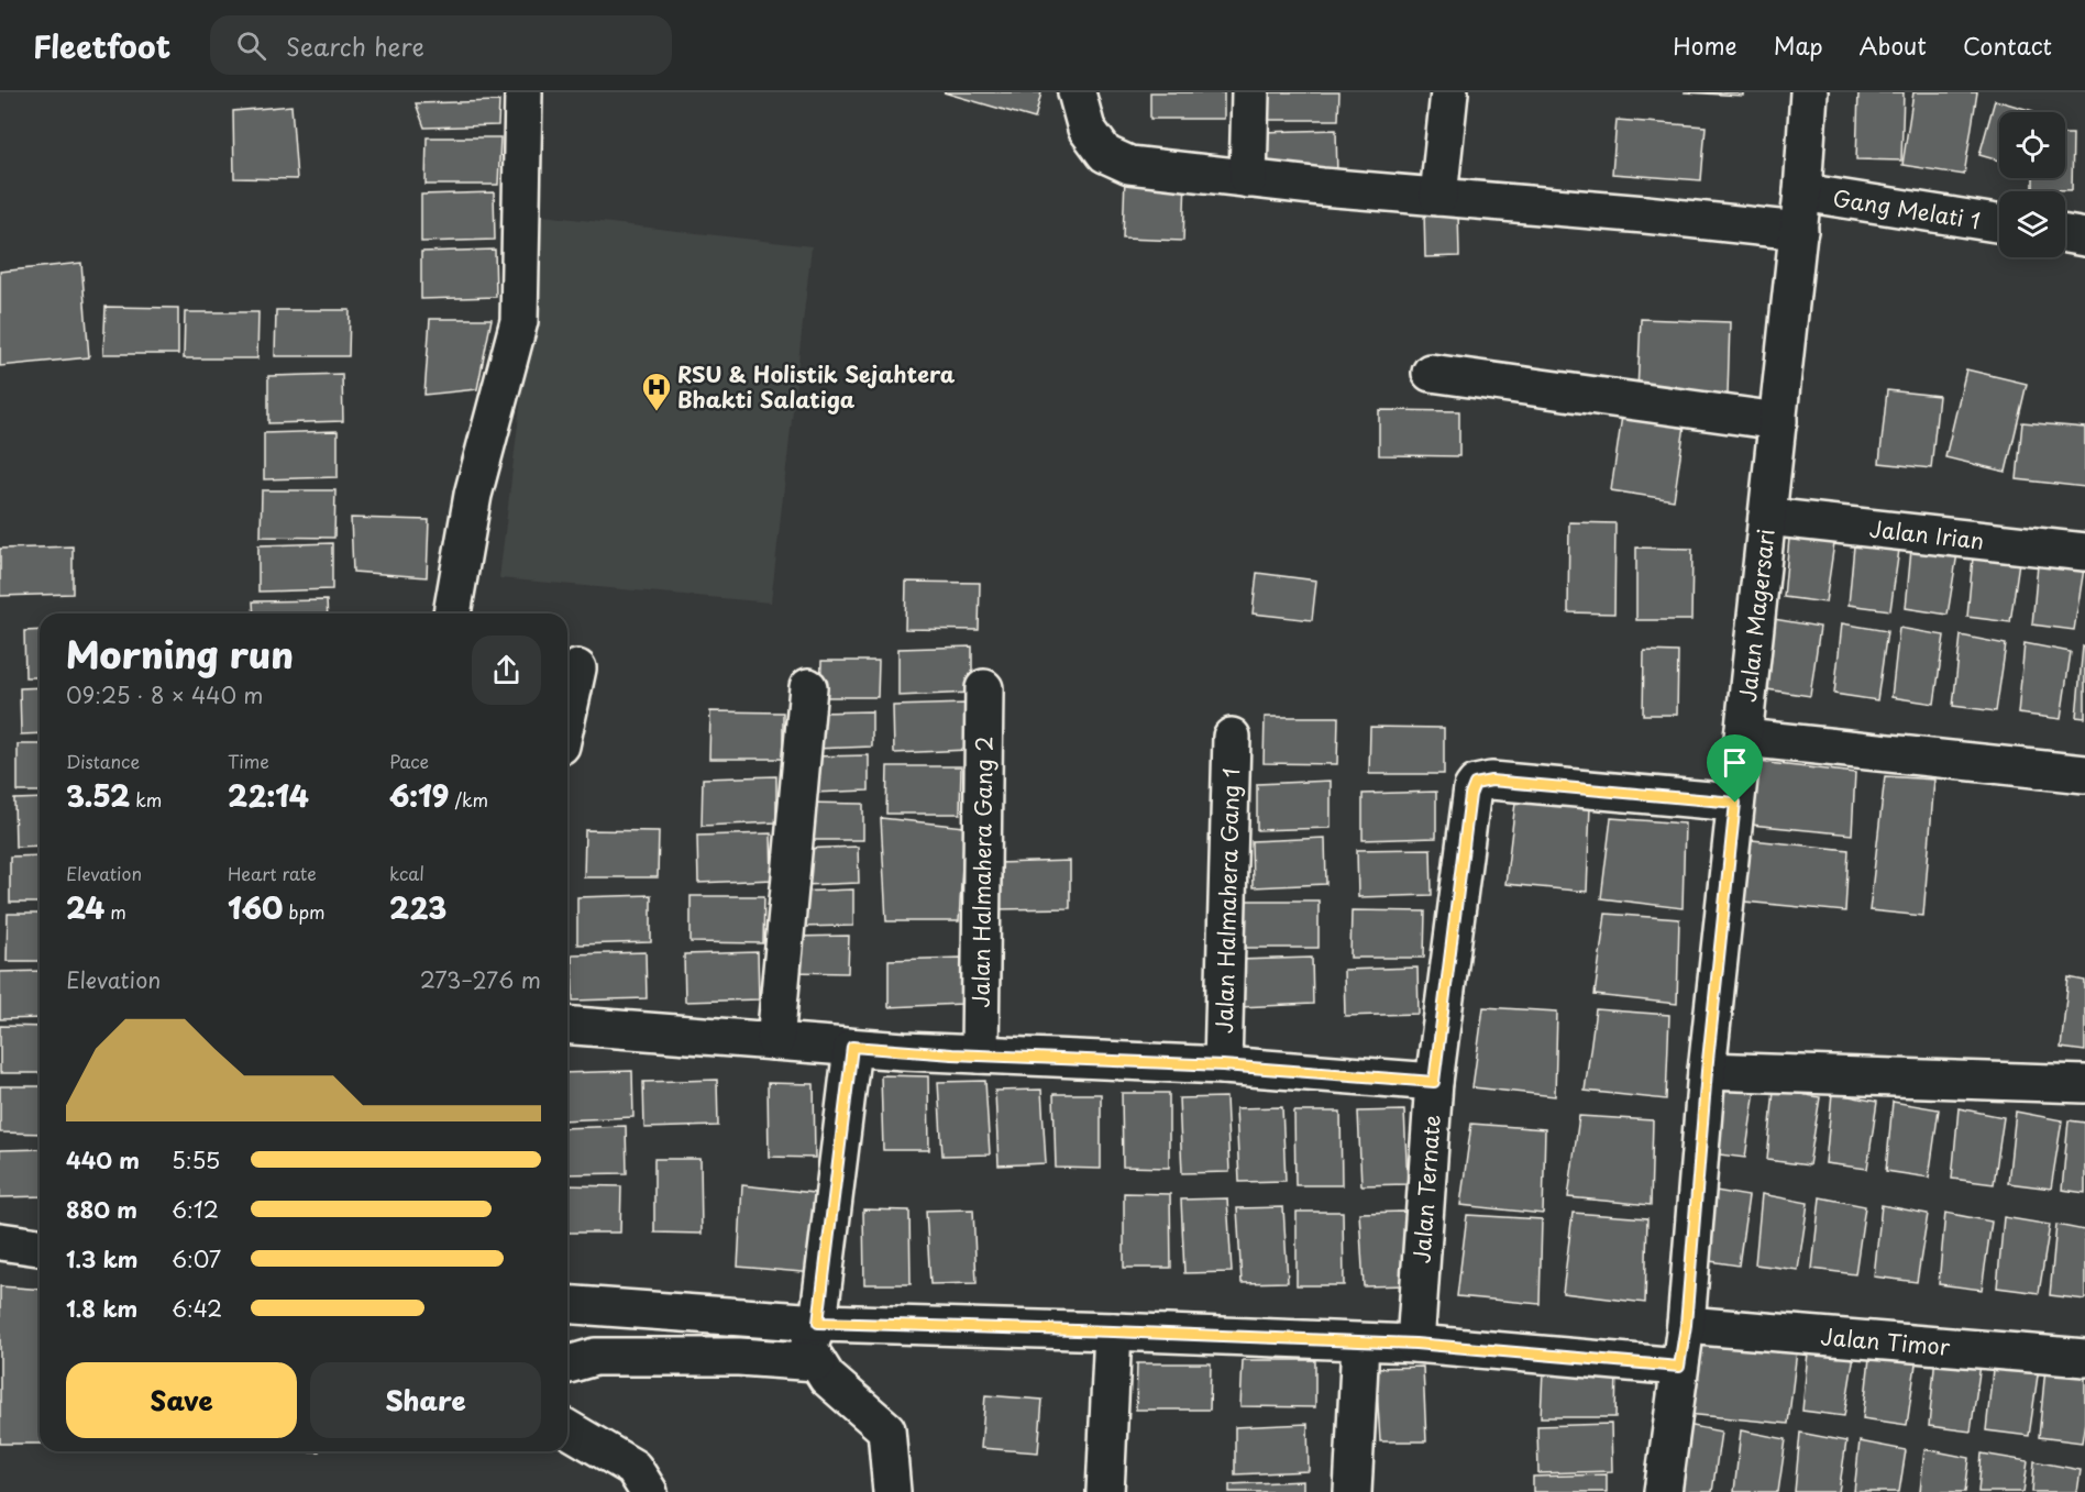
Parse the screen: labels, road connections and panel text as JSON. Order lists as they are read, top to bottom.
{
  "streets": {
    "street": [
      "Gang Melati 1",
      "Jalan Irian",
      "Jalan Magersari",
      "Jalan Halmahera Gang 2",
      "Jalan Halmahera Gang 1",
      "Jalan Ternate",
      "Jalan Timor"
    ]
  },
  "crossings": [
    ["Gang Melati 1", "Jalan Magersari"],
    ["Jalan Irian", "Jalan Magersari"],
    ["Jalan Magersari", "Jalan Ternate"],
    ["Jalan Magersari", "Jalan Timor"]
  ],
  "places": {
    "hospital": ["RSU & Holistik Sejahtera Bhakti Salatiga"]
  },
  "page": {
    "header": "Fleetfoot",
    "search": "Search here",
    "nav": [
      "Home",
      "Map",
      "About",
      "Contact"
    ],
    "heading": ["Morning run", "09:25 · 8 × 440 m"],
    "stats": [
      ["Distance", "3.52 km"],
      ["Time", "22:14"],
      ["Pace", "6:19 /km"],
      ["Elevation", "24 m"],
      ["Heart rate", "160 bpm"],
      ["kcal", "223"]
    ],
    "chart": ["Elevation", "273–276 m"],
    "list": [
      {
        "name": "440 m",
        "note": "5:55"
      },
      {
        "name": "880 m",
        "note": "6:12"
      },
      {
        "name": "1.3 km",
        "note": "6:07"
      },
      {
        "name": "1.8 km",
        "note": "6:42"
      }
    ],
    "buttons": ["Save", "Share"]
  }
}
